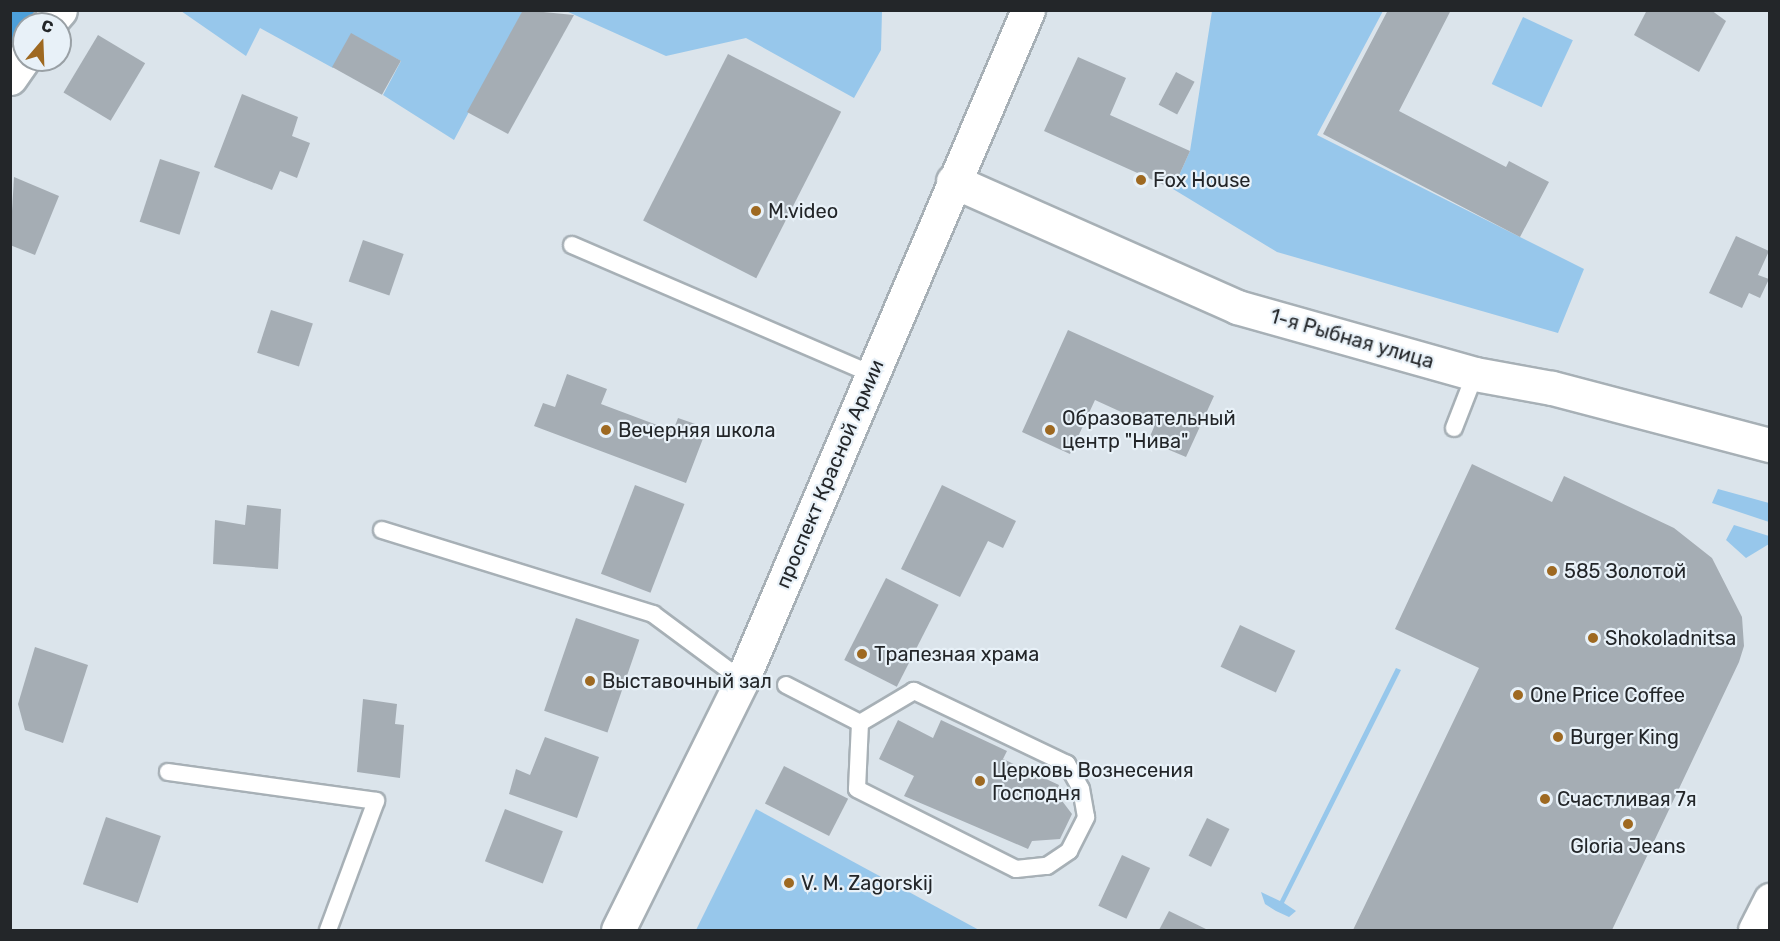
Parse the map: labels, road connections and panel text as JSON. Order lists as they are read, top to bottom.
{
  "streets": {
    "main road": ["1-я Рыбная улица", "проспект Красной Армии"]
  },
  "crossings": [
    ["1-я Рыбная улица", "проспект Красной Армии"]
  ],
  "places": [
    "Fox House",
    "M.video",
    "Вечерняя школа",
    "Образовательный центр \"Нива\"",
    "585 Золотой",
    "Shokoladnitsa",
    "Трапезная храма",
    "Выставочный зал",
    "One Price Coffee",
    "Burger King",
    "Церковь Вознесения Господня",
    "Счастливая 7я",
    "Gloria Jeans",
    "V. M. Zagorskij"
  ],
  "north": "top"
}
